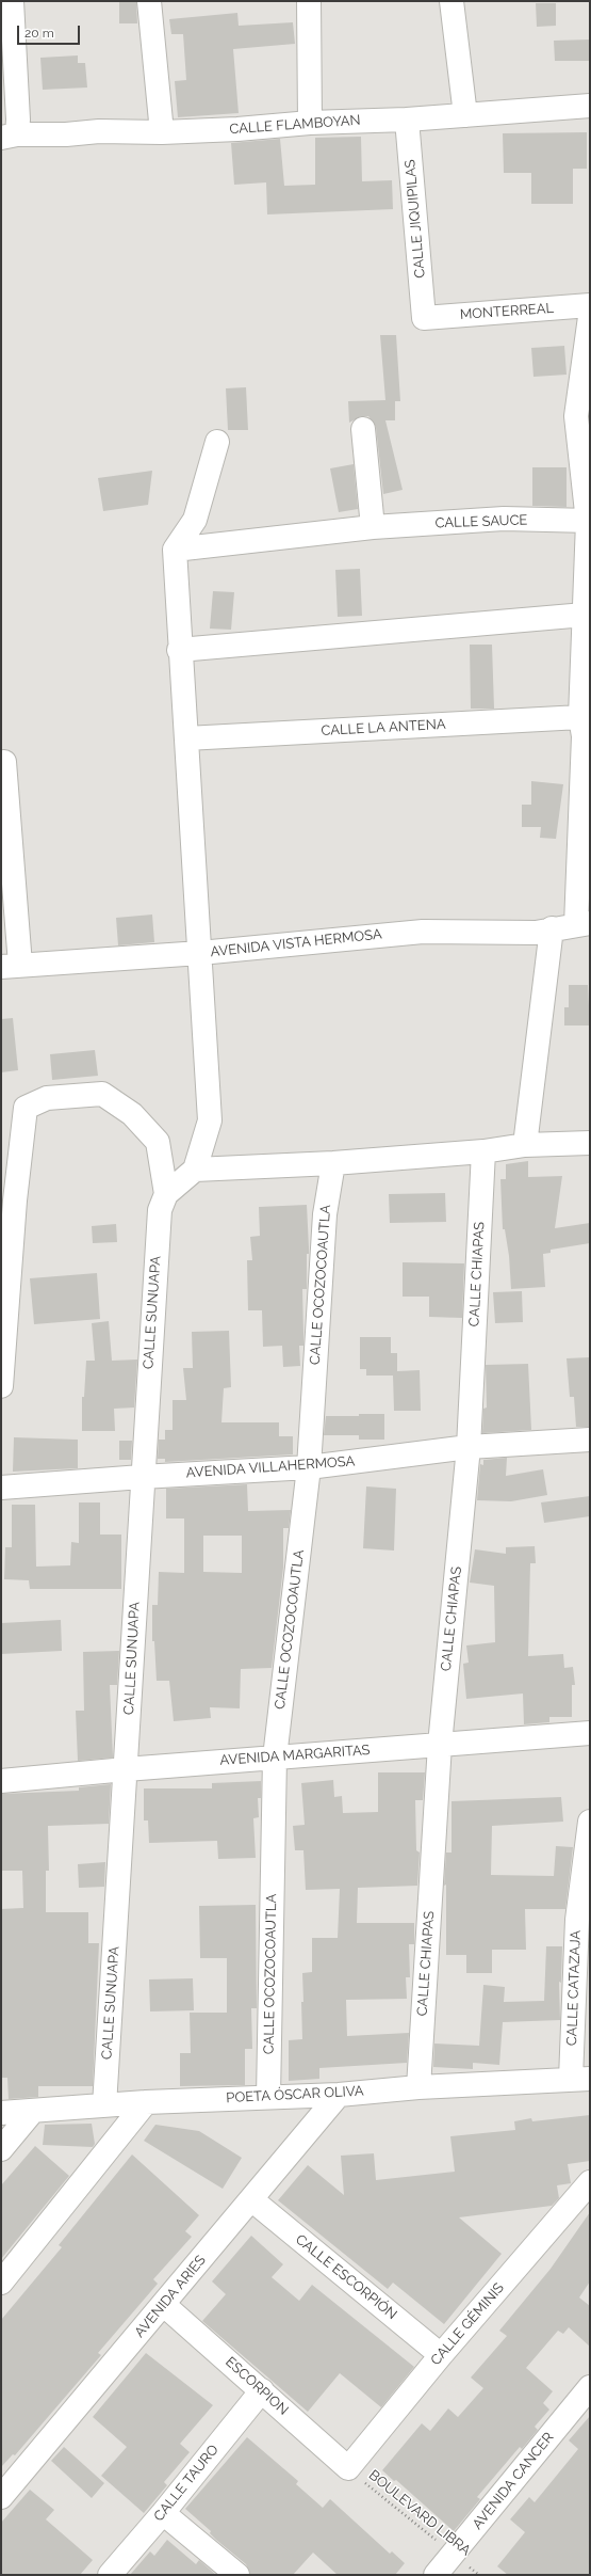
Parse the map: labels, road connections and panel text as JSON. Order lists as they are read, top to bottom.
{
  "streets": {
    "street": [
      "CALLE FLAMBOYAN",
      "CALLE JIQUIPILAS",
      "MONTERREAL",
      "CALLE SAUCE",
      "CALLE LA ANTENA",
      "AVENIDA VISTA HERMOSA",
      "CALLE CHIAPAS",
      "CALLE OCOZOCOAUTLA",
      "CALLE SUNUAPA",
      "AVENIDA VILLAHERMOSA",
      "AVENIDA MARGARITAS",
      "CALLE CATAZAJA",
      "POETA ÓSCAR OLIVA",
      "CALLE ESCORPIÓN",
      "AVENIDA ARIES",
      "CALLE GÉMINIS",
      "ESCORPION",
      "AVENIDA CANCER",
      "CALLE TAURO"
    ],
    "path": ["BOULEVARD LIBRA"]
  },
  "crossings": [
    ["CALLE FLAMBOYAN", "CALLE JIQUIPILAS"],
    ["CALLE JIQUIPILAS", "MONTERREAL"],
    ["CALLE CHIAPAS", "AVENIDA VILLAHERMOSA"],
    ["CALLE CHIAPAS", "AVENIDA MARGARITAS"],
    ["CALLE CHIAPAS", "POETA ÓSCAR OLIVA"],
    ["CALLE OCOZOCOAUTLA", "AVENIDA VILLAHERMOSA"],
    ["CALLE OCOZOCOAUTLA", "AVENIDA MARGARITAS"],
    ["CALLE OCOZOCOAUTLA", "POETA ÓSCAR OLIVA"],
    ["CALLE SUNUAPA", "AVENIDA VILLAHERMOSA"],
    ["CALLE SUNUAPA", "AVENIDA MARGARITAS"],
    ["CALLE SUNUAPA", "POETA ÓSCAR OLIVA"],
    ["CALLE CATAZAJA", "POETA ÓSCAR OLIVA"],
    ["POETA ÓSCAR OLIVA", "AVENIDA ARIES"],
    ["CALLE ESCORPIÓN", "AVENIDA ARIES"],
    ["CALLE ESCORPIÓN", "CALLE GÉMINIS"],
    ["AVENIDA ARIES", "ESCORPION"],
    ["CALLE GÉMINIS", "ESCORPION"],
    ["CALLE GÉMINIS", "BOULEVARD LIBRA"],
    ["ESCORPION", "CALLE TAURO"],
    ["ESCORPION", "BOULEVARD LIBRA"],
    ["AVENIDA CANCER", "BOULEVARD LIBRA"]
  ],
  "scale_bar": "20 m"
}
